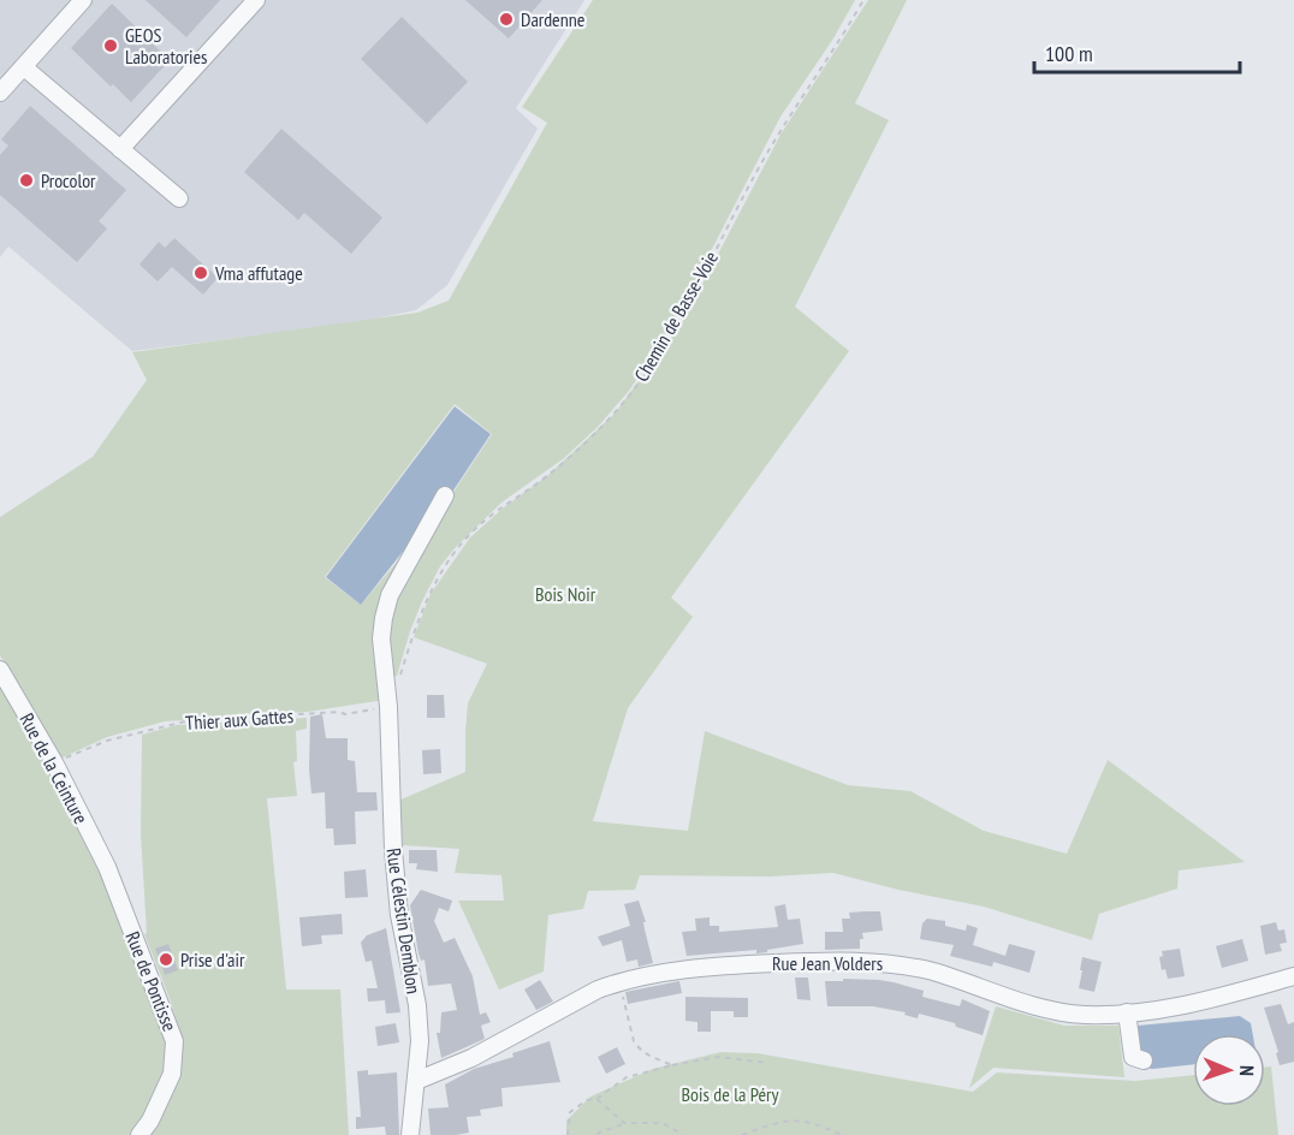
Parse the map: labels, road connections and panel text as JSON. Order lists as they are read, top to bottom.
{
  "streets": {
    "street": [
      "Rue de la Ceinture",
      "Rue Célestin Demblon",
      "Rue Jean Volders",
      "Rue de Pontisse"
    ],
    "path": ["Chemin de Basse-Voie", "Thier aux Gattes"]
  },
  "crossings": [
    ["Thier aux Gattes", "Rue de la Ceinture"],
    ["Thier aux Gattes", "Rue Célestin Demblon"],
    ["Rue de la Ceinture", "Rue de Pontisse"],
    ["Rue Célestin Demblon", "Rue Jean Volders"]
  ],
  "parks": ["Bois Noir", "Bois de la Péry"],
  "places": [
    "Dardenne",
    "GEOS Laboratories",
    "Procolor",
    "Vma affutage",
    "Prise d'air"
  ],
  "scale_bar": "100 m",
  "north": "right"
}
